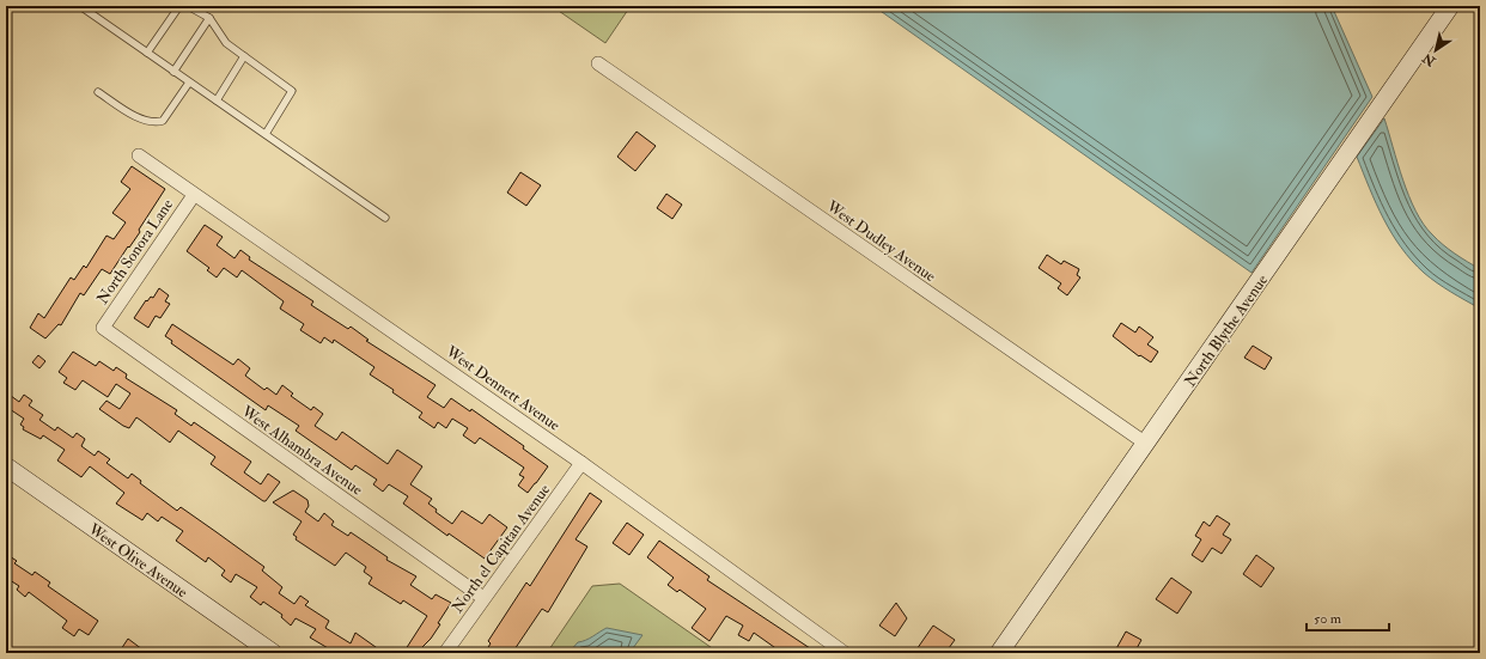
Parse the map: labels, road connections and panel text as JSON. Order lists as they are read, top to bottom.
{
  "streets": {
    "street": [
      "West Dudley Avenue",
      "North Sonora Lane",
      "North Blythe Avenue",
      "West Dennett Avenue",
      "West Alhambra Avenue",
      "North el Capitan Avenue",
      "West Olive Avenue"
    ]
  },
  "crossings": [
    ["West Dudley Avenue", "North Blythe Avenue"],
    ["North Sonora Lane", "West Dennett Avenue"],
    ["North Sonora Lane", "West Alhambra Avenue"],
    ["West Dennett Avenue", "North el Capitan Avenue"],
    ["West Alhambra Avenue", "North el Capitan Avenue"]
  ],
  "scale_bar": "50 m",
  "north": "bottom left"
}
